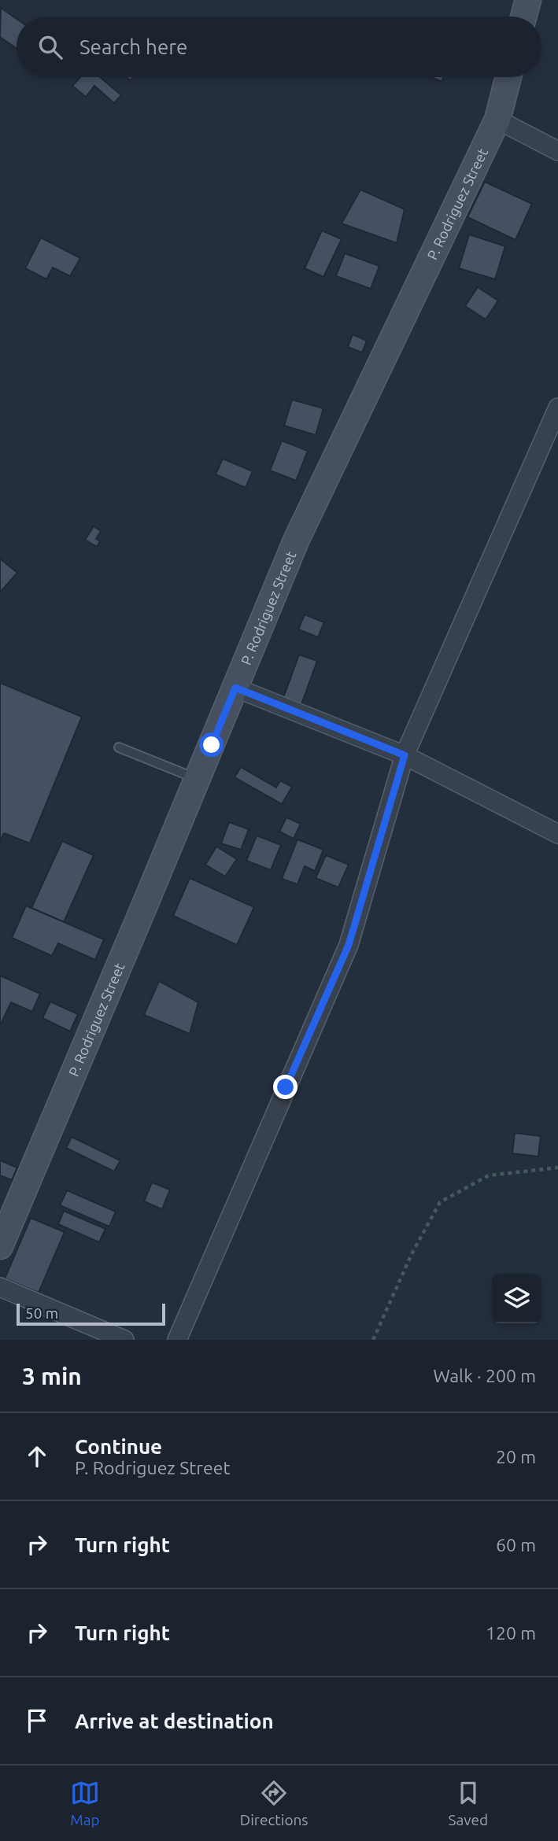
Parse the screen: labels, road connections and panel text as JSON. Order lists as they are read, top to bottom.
{
  "streets": {
    "street": ["P. Rodriguez Street"]
  },
  "scale_bar": "50 m",
  "page": {
    "search": "Search here",
    "scale": "50 m",
    "heading": ["3 min", "Walk · 200 m"],
    "list": [
      ["Continue", "P. Rodriguez Street", "20 m"],
      ["Turn right", "60 m"],
      ["Turn right", "120 m"],
      "Arrive at destination"
    ],
    "nav": ["Map", "Directions", "Saved"]
  }
}
